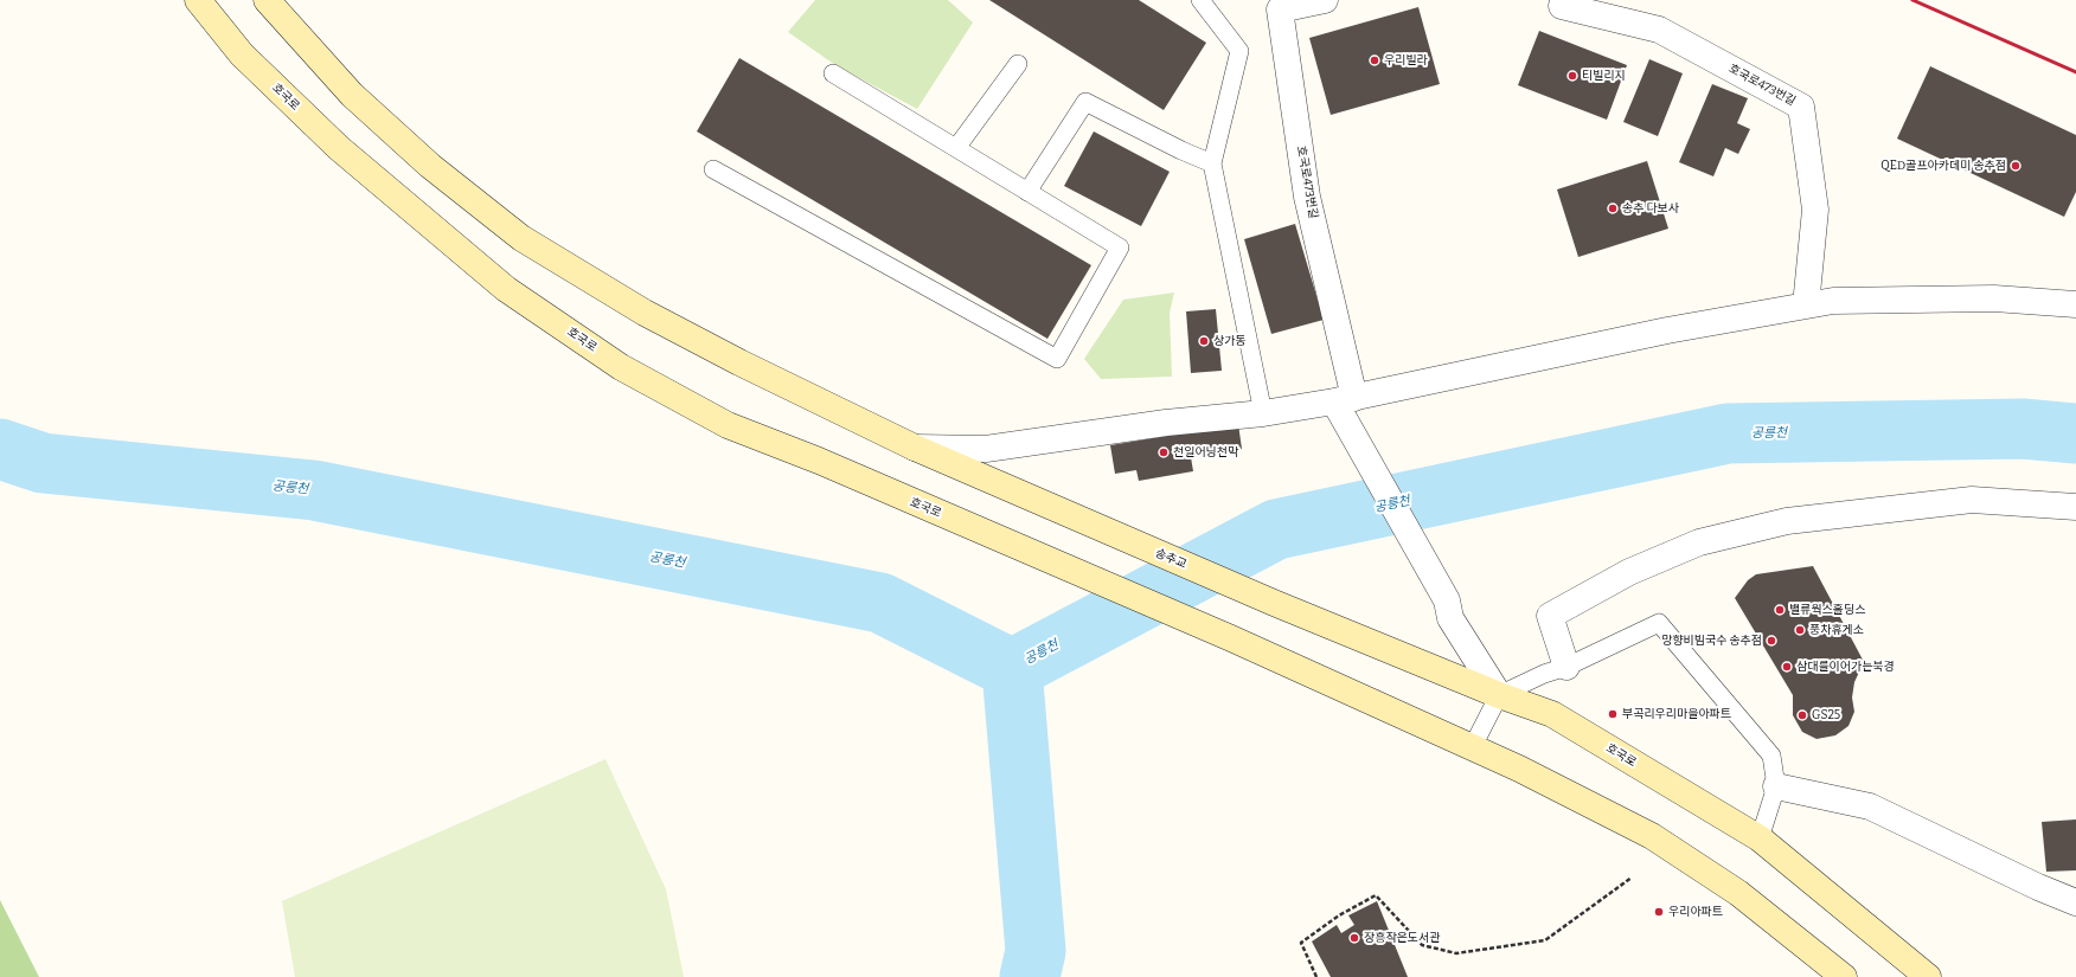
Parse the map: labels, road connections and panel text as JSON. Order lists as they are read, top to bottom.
{
  "streets": {
    "street": ["호국로473번길", "호국로", "송추교"]
  },
  "crossings": [
    ["호국로473번길", "호국로"],
    ["호국로", "송추교"]
  ],
  "water": ["공릉천"],
  "places": [
    "우리빌라",
    "티빌리지",
    "QED골프아카데미 송추점",
    "송추 다보사",
    "상가동",
    "천일어닝천막",
    "밸류웍스홀딩스",
    "풍차휴게소",
    "망향비빔국수 송추점",
    "삼대를이어가는북경",
    "부곡리우리마을아파트",
    "GS25",
    "우리아파트",
    "장흥작은도서관"
  ]
}
